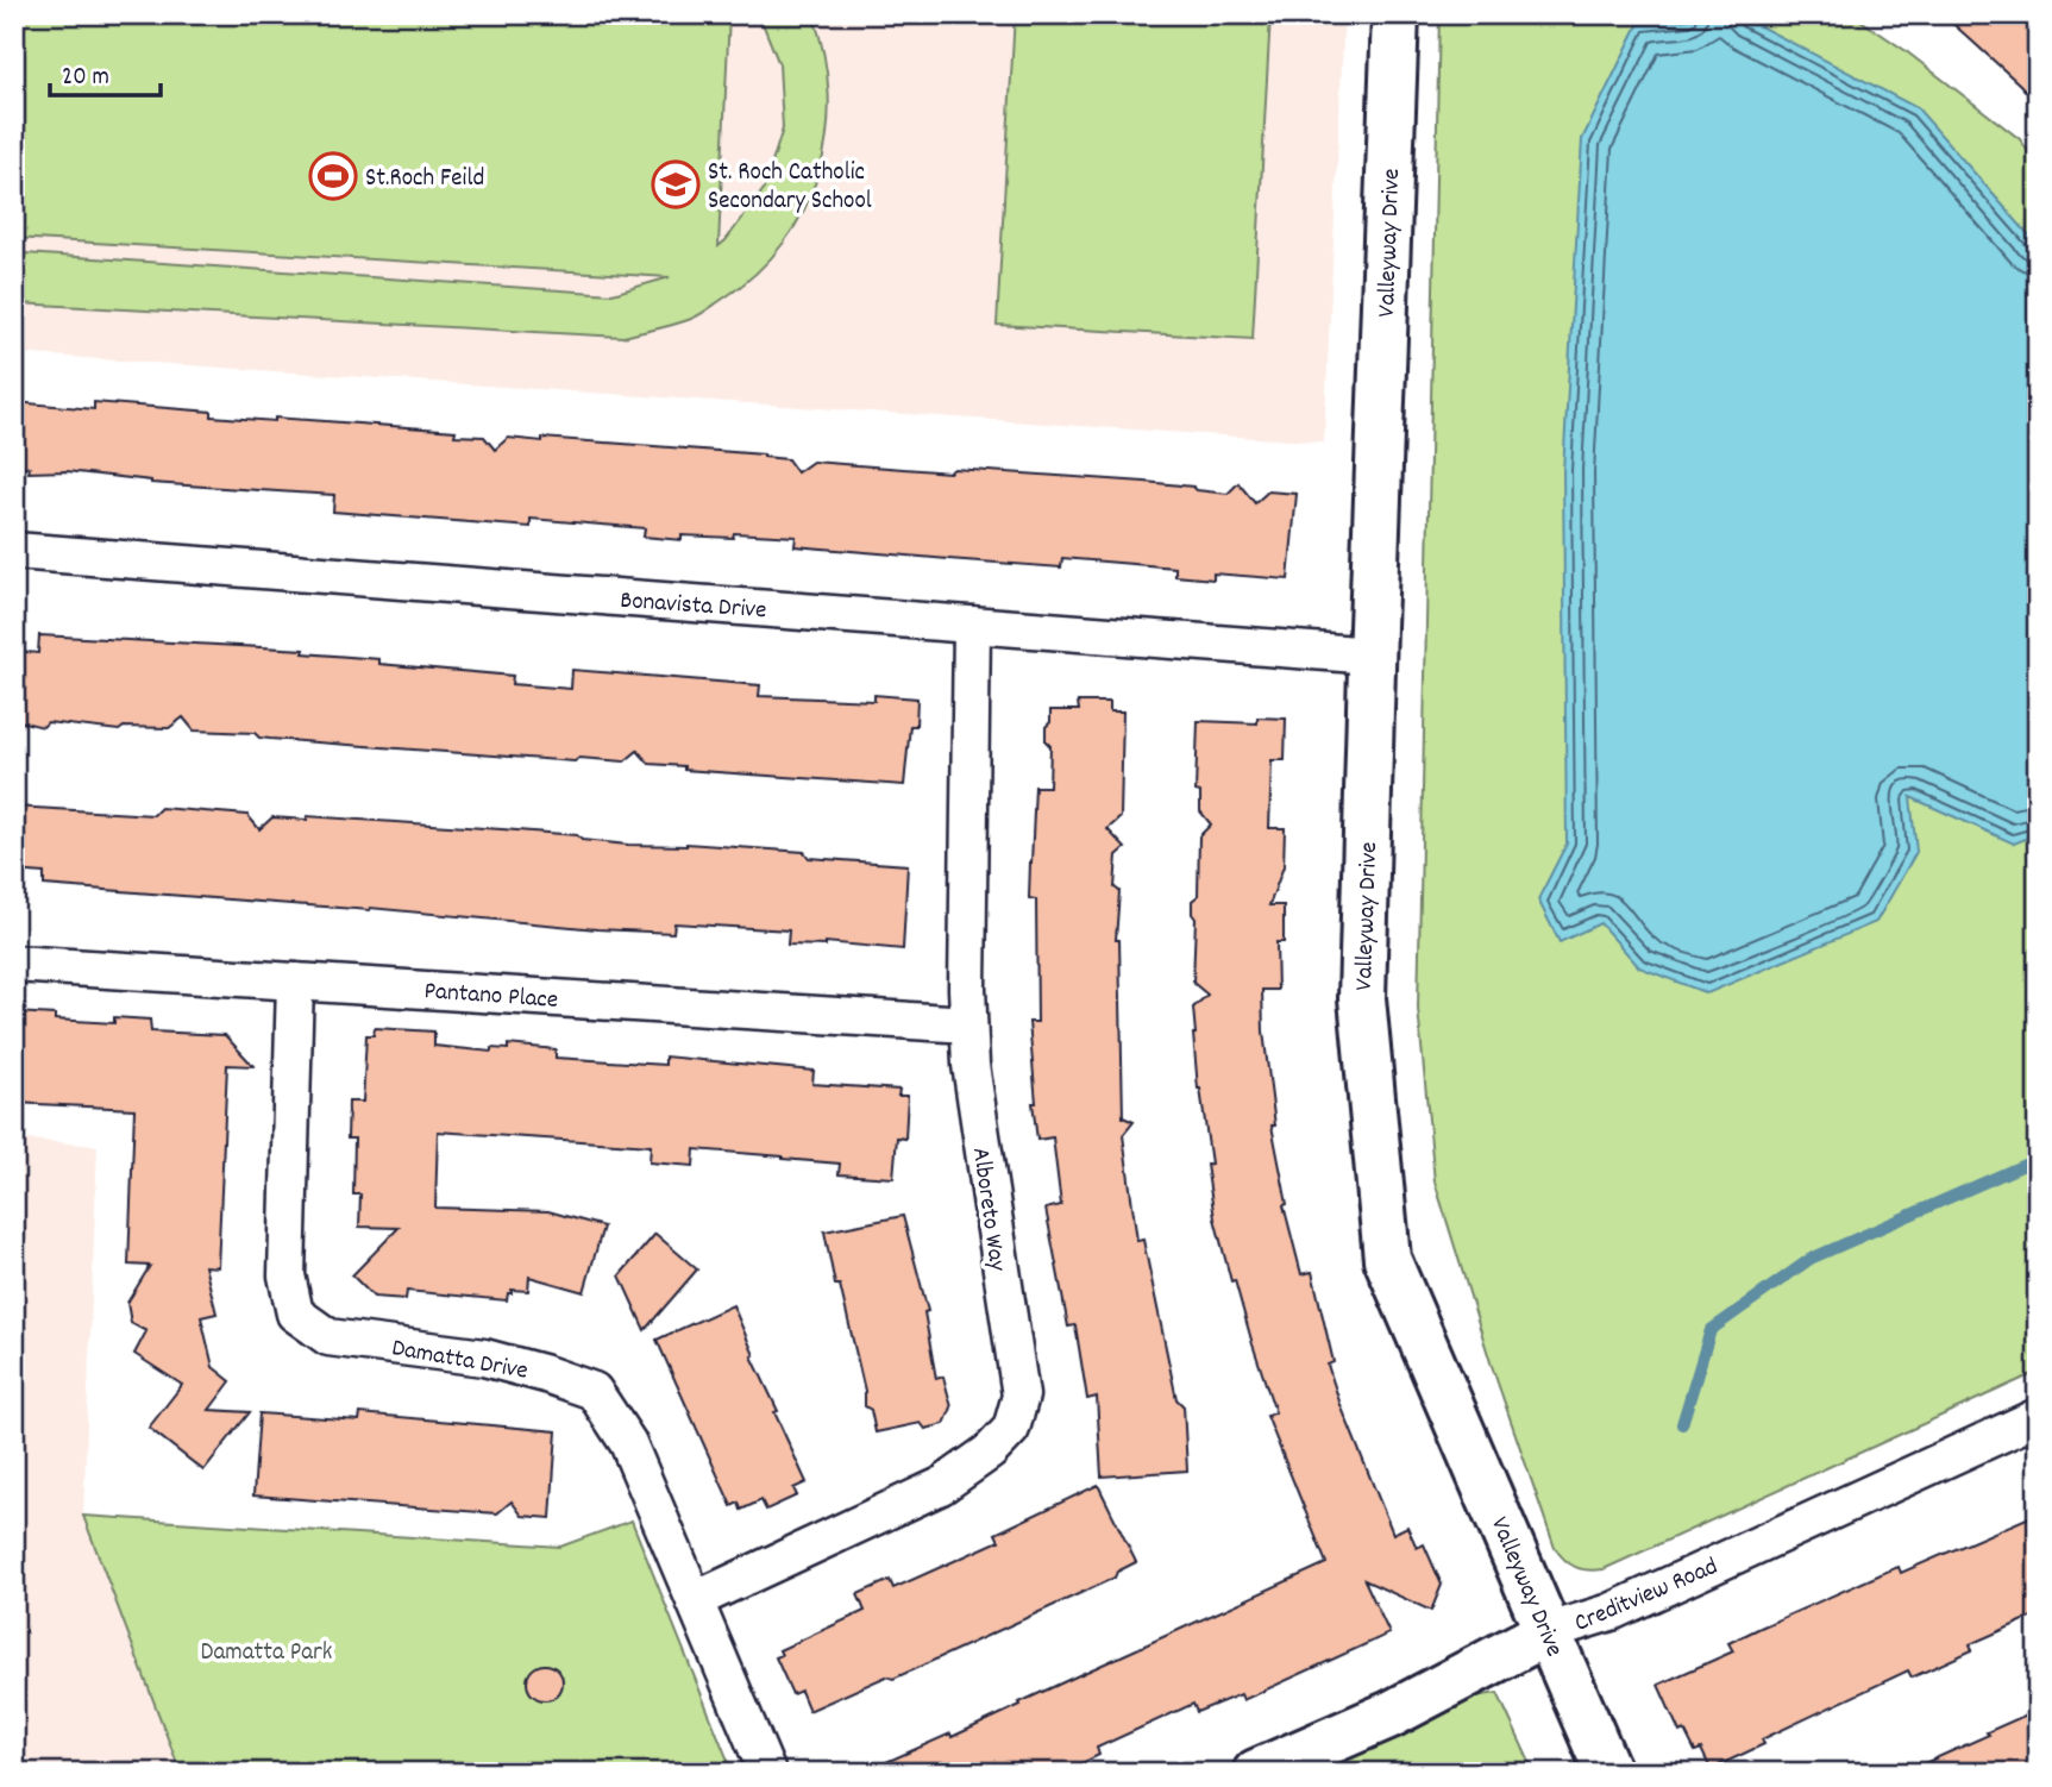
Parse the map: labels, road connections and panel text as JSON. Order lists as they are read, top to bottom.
{
  "streets": {
    "street": [
      "Valleyway Drive",
      "Bonavista Drive",
      "Pantano Place",
      "Alboreto Way",
      "Damatta Drive",
      "Creditview Road"
    ]
  },
  "crossings": [
    ["Valleyway Drive", "Bonavista Drive"],
    ["Valleyway Drive", "Creditview Road"],
    ["Bonavista Drive", "Alboreto Way"],
    ["Pantano Place", "Alboreto Way"],
    ["Pantano Place", "Damatta Drive"],
    ["Alboreto Way", "Damatta Drive"]
  ],
  "parks": ["Damatta Park"],
  "places": {
    "sports": ["St.Roch Feild"],
    "school or university": ["St. Roch Catholic Secondary School"]
  },
  "scale_bar": "20 m"
}
